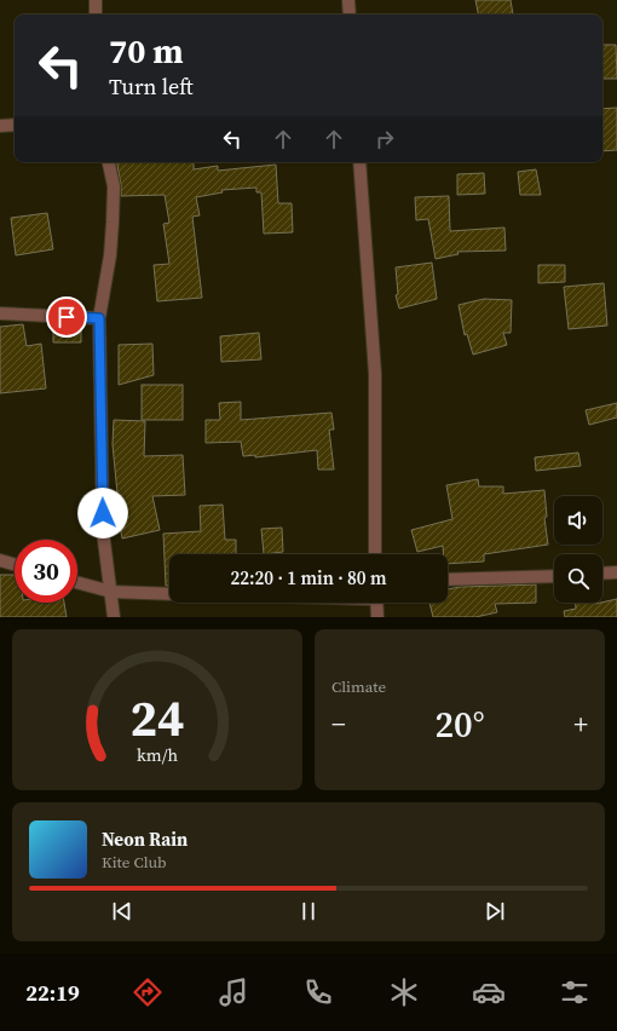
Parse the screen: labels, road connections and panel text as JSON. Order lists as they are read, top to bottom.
{
  "page": {
    "turn": ["70 m", "Turn left"],
    "limit": "30",
    "trip": "22:20 · 1 min · 80 m",
    "tile": "Climate",
    "heat": ["−", "20°", "+"],
    "song": ["Neon Rain", "Kite Club"],
    "tabs": "22:19",
    "gauge": ["24", "km/h"]
  }
}
